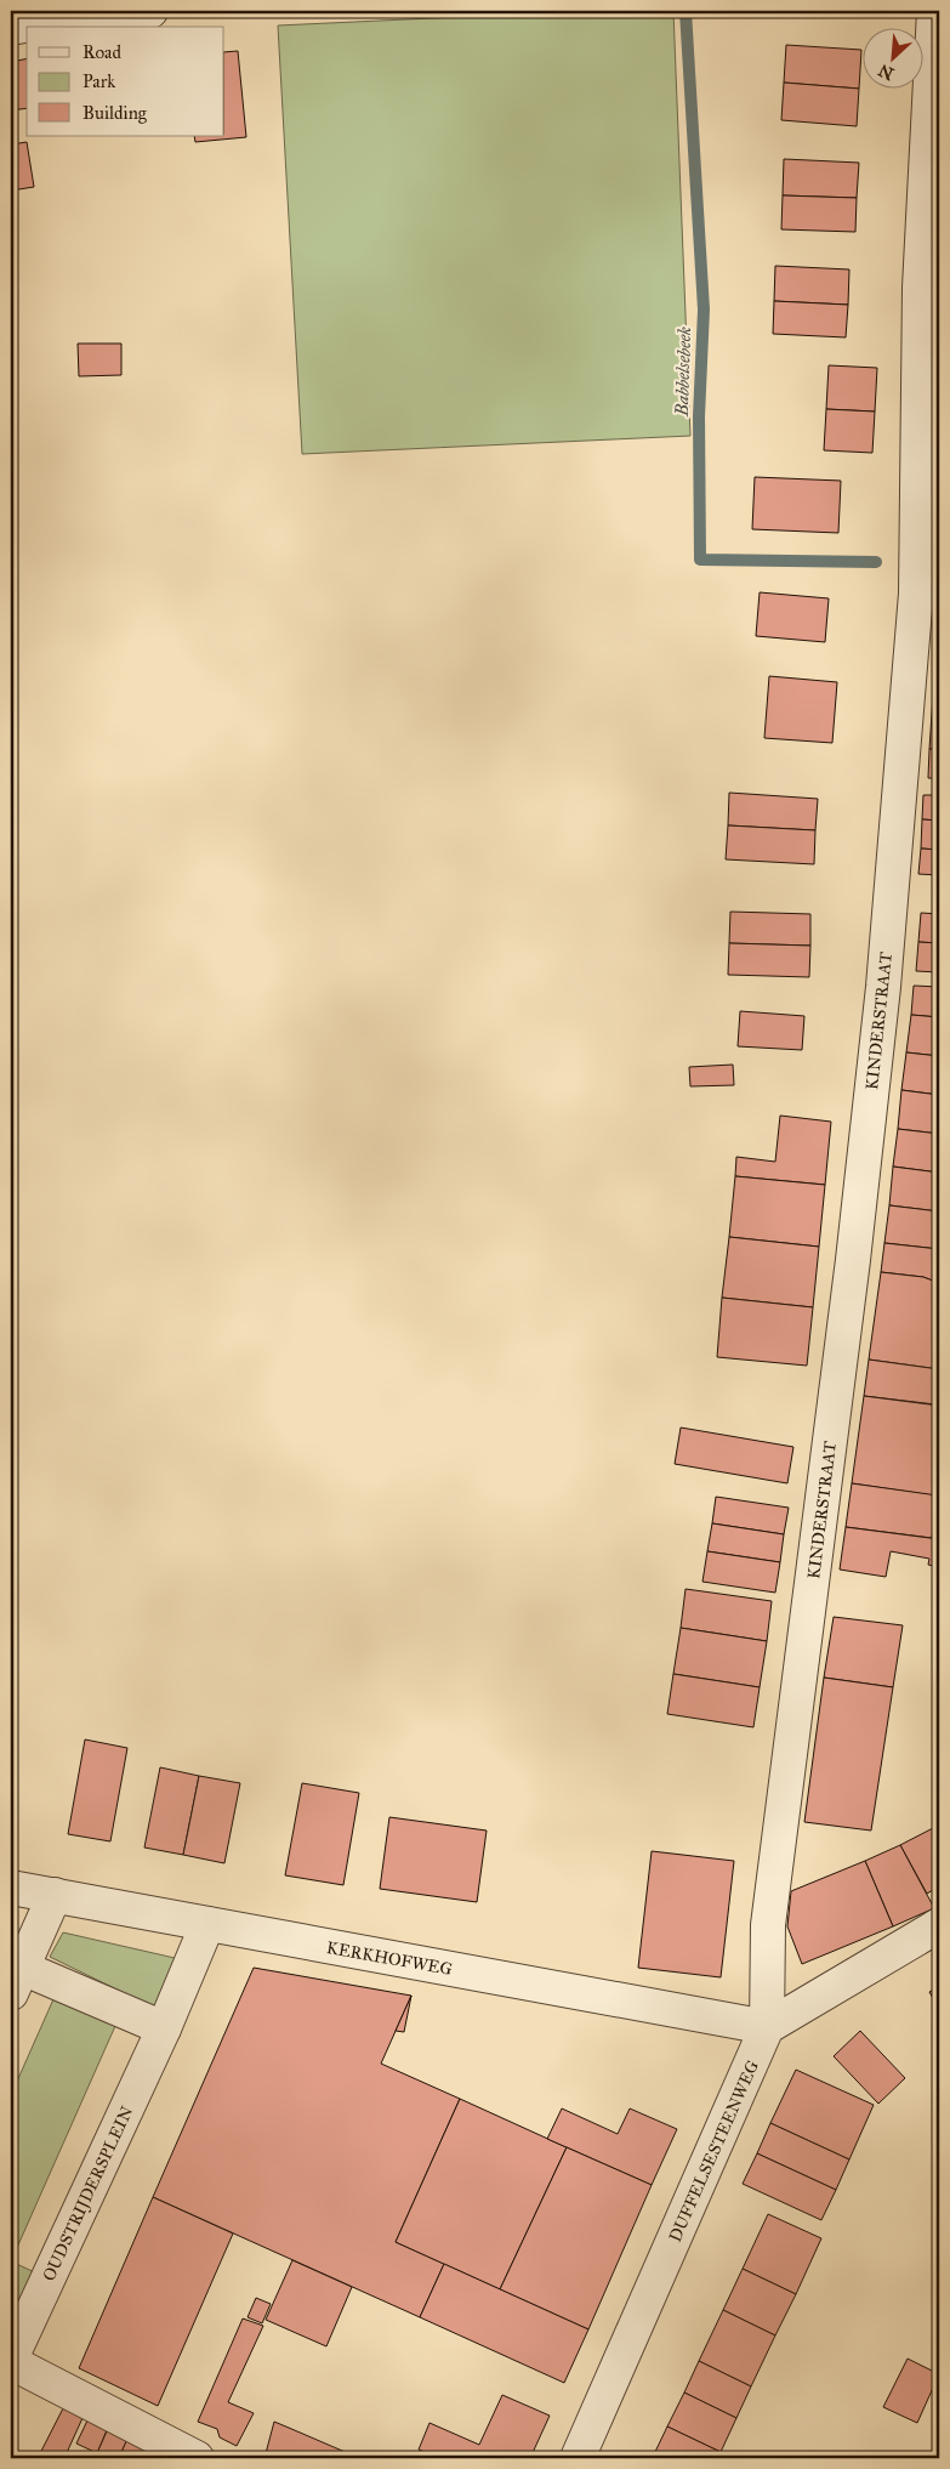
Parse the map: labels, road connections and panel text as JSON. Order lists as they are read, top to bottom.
{
  "streets": {
    "street": [
      "KINDERSTRAAT",
      "KERKHOFWEG",
      "DUFFELSESTEENWEG",
      "OUDSTRIJDERSPLEIN"
    ]
  },
  "crossings": [
    ["KINDERSTRAAT", "KERKHOFWEG"],
    ["KINDERSTRAAT", "DUFFELSESTEENWEG"],
    ["KERKHOFWEG", "DUFFELSESTEENWEG"],
    ["KERKHOFWEG", "OUDSTRIJDERSPLEIN"]
  ],
  "water": ["Babbelsebeek"],
  "legend": ["Road", "Park", "Building"],
  "north": "bottom left"
}
